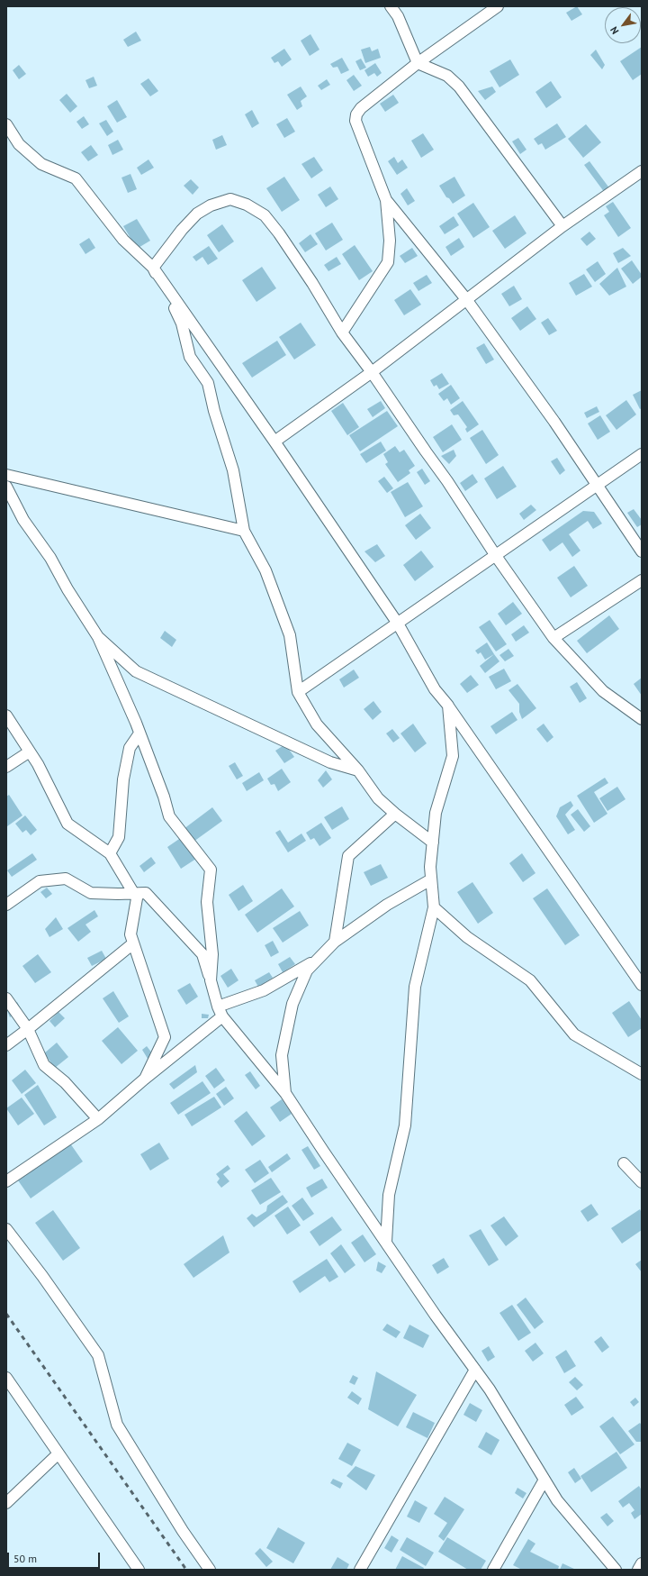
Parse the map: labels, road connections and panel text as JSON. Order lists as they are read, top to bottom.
{
  "scale_bar": "50 m",
  "north": "bottom left"
}
